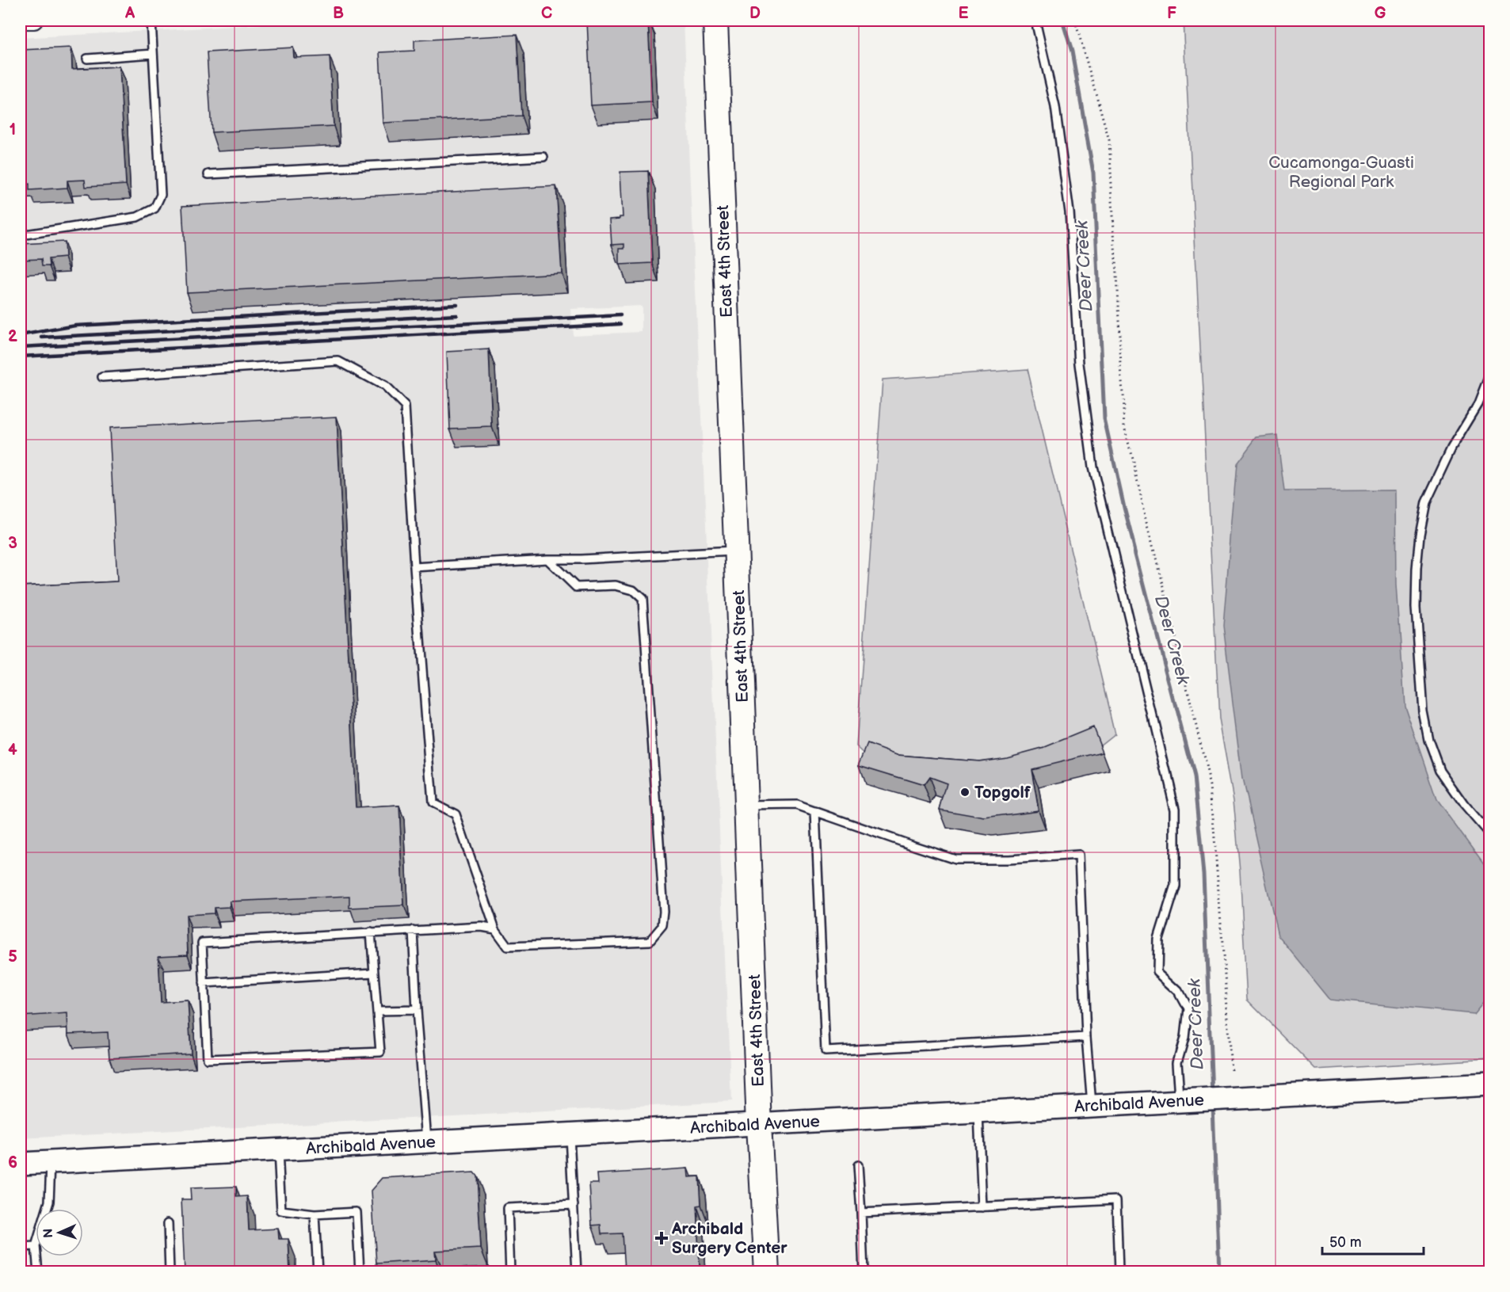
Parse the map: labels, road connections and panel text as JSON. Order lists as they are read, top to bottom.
{
  "streets": {
    "main road": ["East 4th Street", "Archibald Avenue"]
  },
  "crossings": [
    ["East 4th Street", "Archibald Avenue"]
  ],
  "water": ["Deer Creek"],
  "parks": ["Cucamonga-Guasti Regional Park"],
  "places": {
    "other": ["Topgolf"],
    "health": ["Archibald Surgery Center"]
  },
  "scale_bar": "50 m",
  "north": "left",
  "grid": {
    "columns": [
      "A",
      "B",
      "C",
      "D",
      "E",
      "F",
      "G"
    ],
    "rows": [
      "1",
      "2",
      "3",
      "4",
      "5",
      "6"
    ]
  }
}
